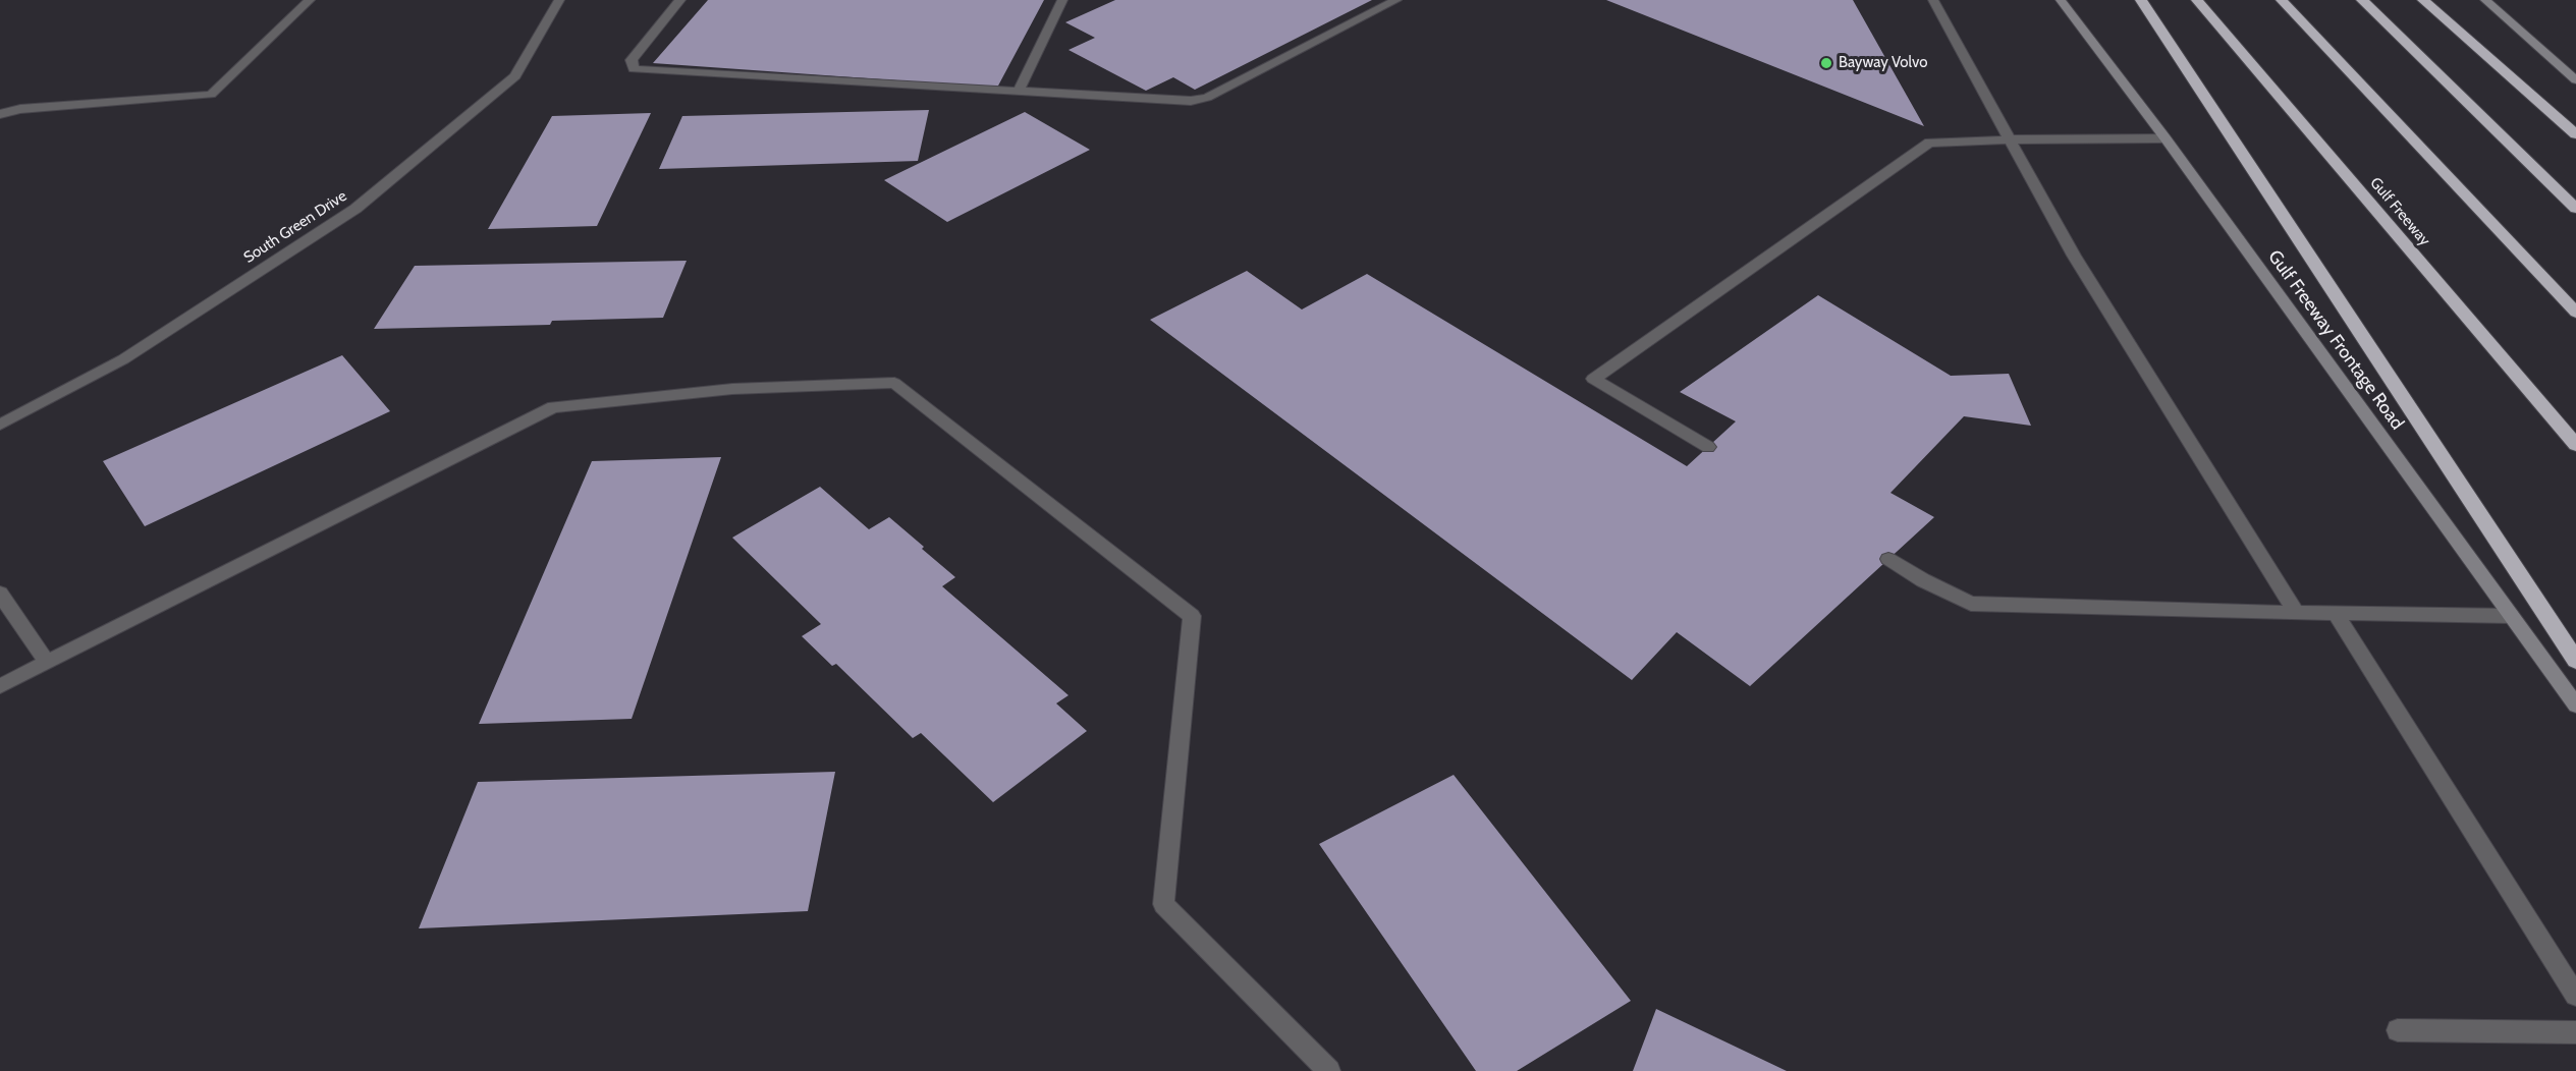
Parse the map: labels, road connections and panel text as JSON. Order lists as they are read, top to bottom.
{
  "streets": {
    "highway": ["Gulf Freeway"],
    "main road": ["Gulf Freeway Frontage Road"],
    "street": ["South Green Drive"]
  },
  "places": ["Bayway Volvo"]
}
